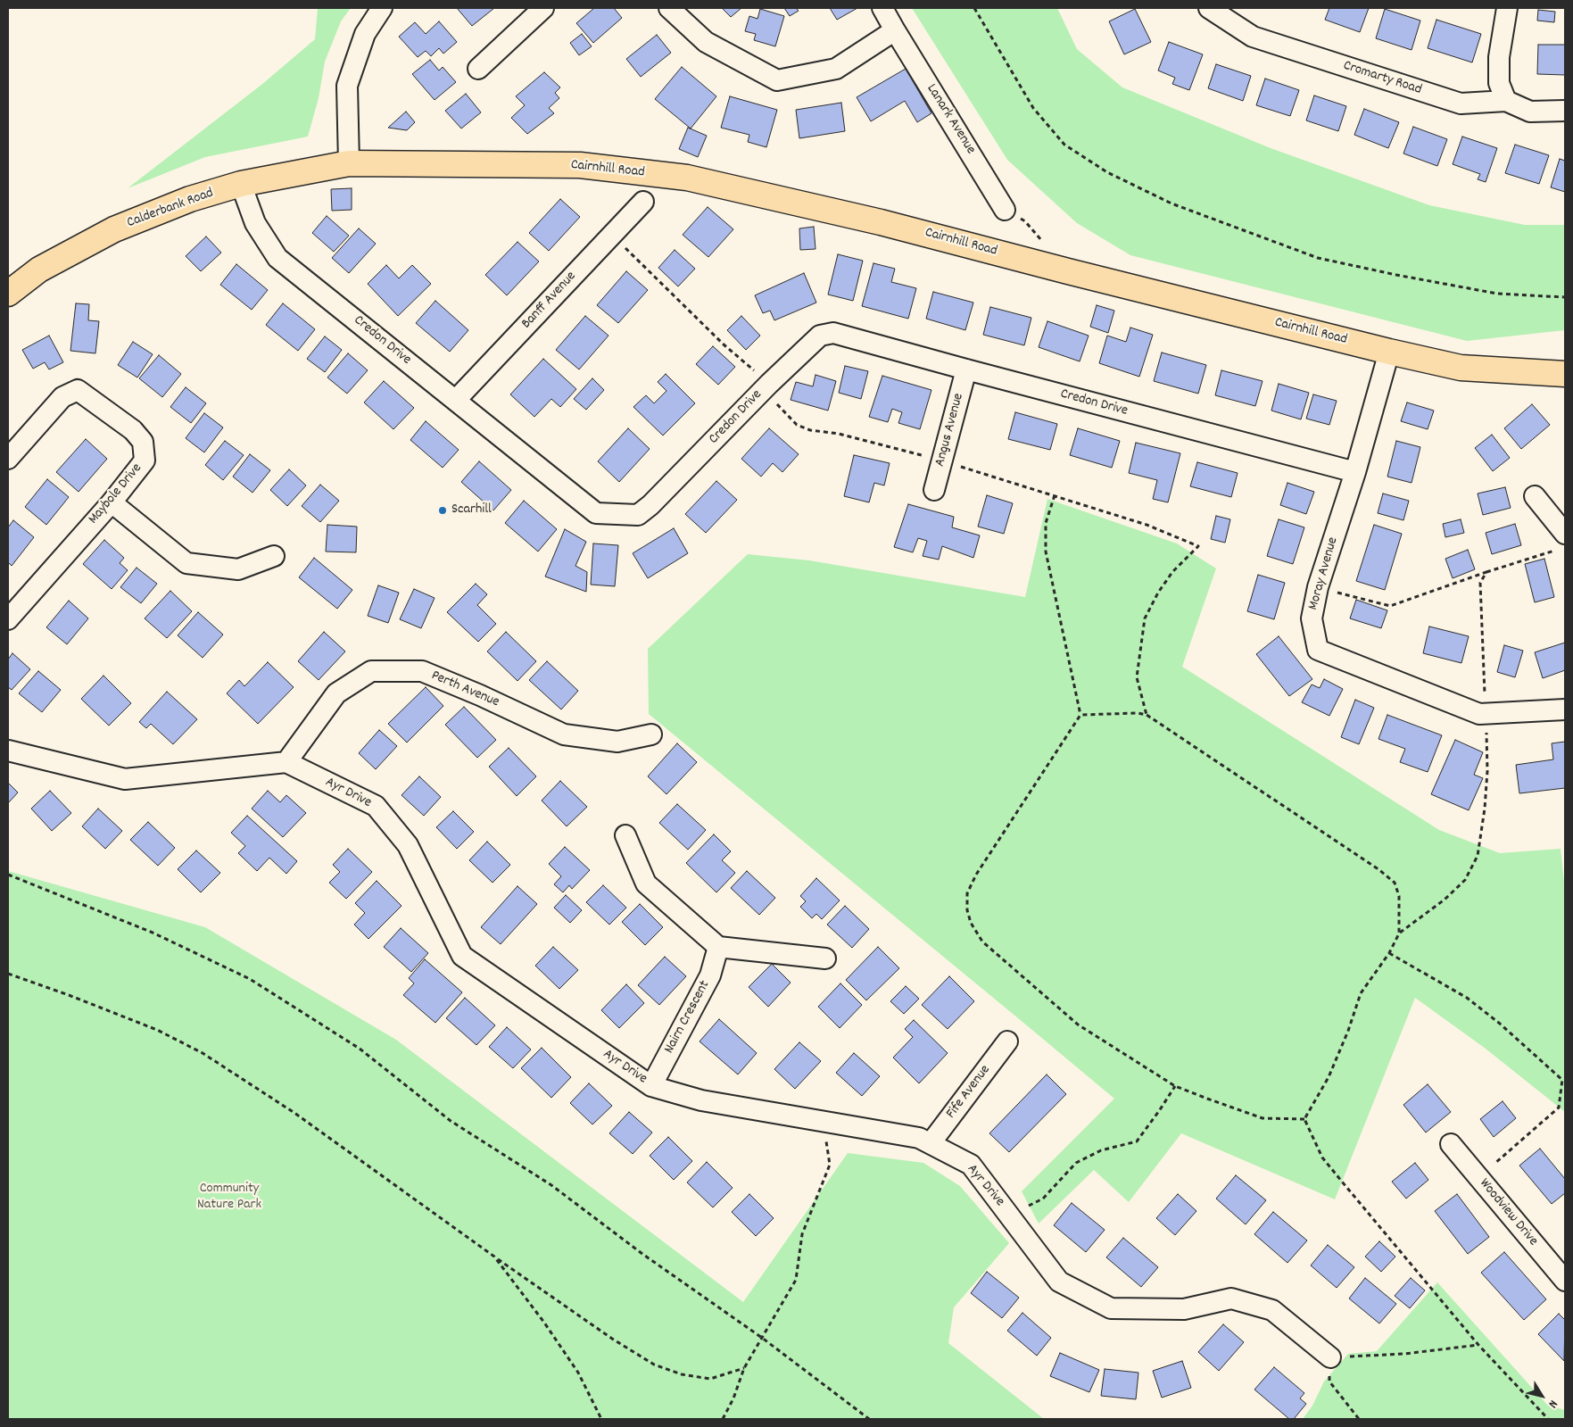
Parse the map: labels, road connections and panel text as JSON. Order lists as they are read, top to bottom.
{
  "streets": {
    "main road": ["Cairnhill Road", "Calderbank Road"],
    "street": [
      "Cromarty Road",
      "Lanark Avenue",
      "Banff Avenue",
      "Credon Drive",
      "Angus Avenue",
      "Maybole Drive",
      "Moray Avenue",
      "Perth Avenue",
      "Ayr Drive",
      "Nairn Crescent",
      "Fife Avenue",
      "Woodview Drive"
    ]
  },
  "crossings": [
    ["Cairnhill Road", "Calderbank Road"],
    ["Cairnhill Road", "Moray Avenue"],
    ["Calderbank Road", "Credon Drive"],
    ["Banff Avenue", "Credon Drive"],
    ["Credon Drive", "Angus Avenue"],
    ["Credon Drive", "Moray Avenue"],
    ["Perth Avenue", "Ayr Drive"],
    ["Ayr Drive", "Nairn Crescent"],
    ["Ayr Drive", "Fife Avenue"]
  ],
  "parks": ["Community Nature Park"],
  "places": ["Scarhill"],
  "north": "bottom right"
}
